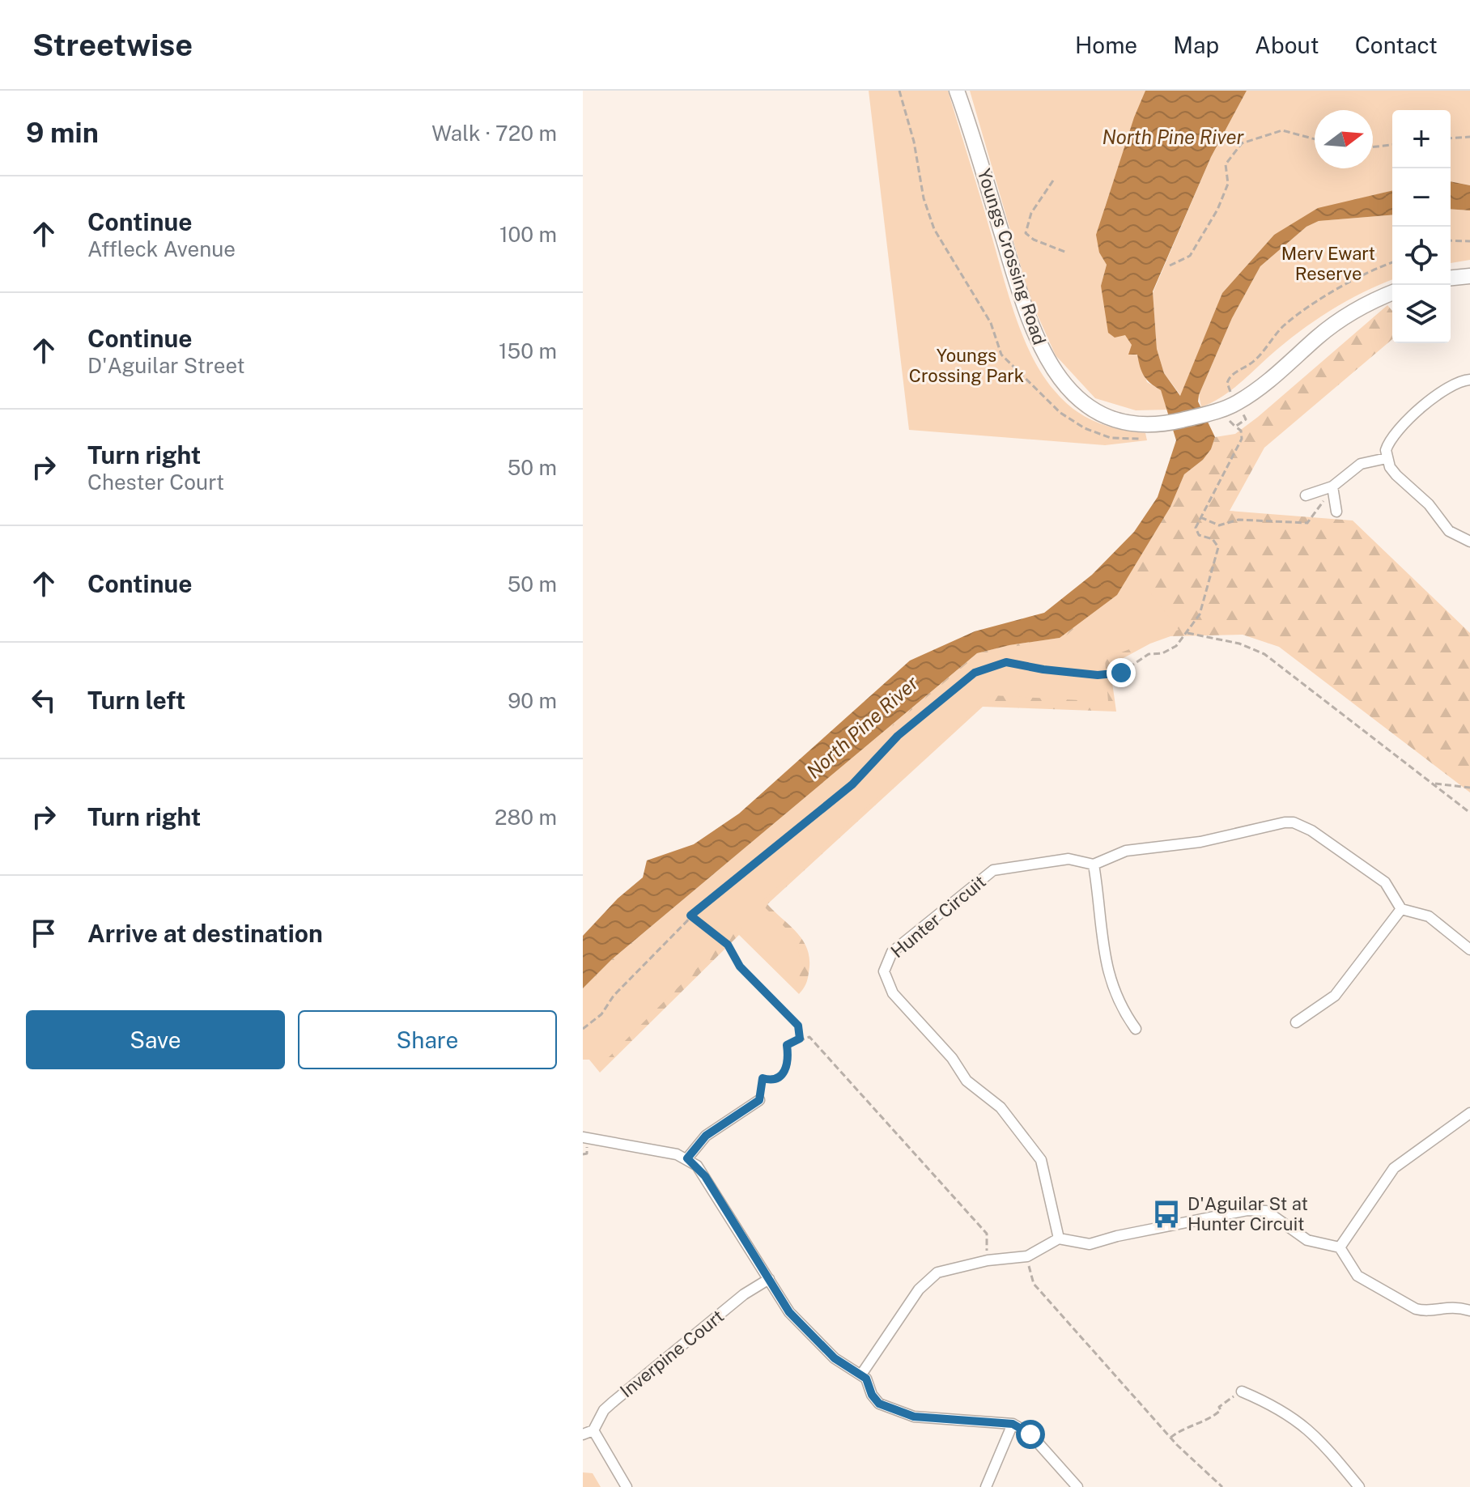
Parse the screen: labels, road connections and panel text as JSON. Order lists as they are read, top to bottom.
{
  "streets": {
    "main road": ["Youngs Crossing Road"],
    "street": ["Hunter Circuit", "Inverpine Court"]
  },
  "water": ["North Pine River"],
  "parks": ["Merv Ewart Reserve", "Youngs Crossing Park"],
  "places": {
    "bus stop": ["D'Aguilar St at Hunter Circuit"]
  },
  "north": "right",
  "page": {
    "header": "Streetwise",
    "nav": [
      "Home",
      "Map",
      "About",
      "Contact"
    ],
    "heading": ["9 min", "Walk · 720 m"],
    "map_buttons": ["+", "−"],
    "list": [
      ["Continue", "Affleck Avenue", "100 m"],
      ["Continue", "D'Aguilar Street", "150 m"],
      ["Turn right", "Chester Court", "50 m"],
      ["Continue", "50 m"],
      ["Turn left", "90 m"],
      ["Turn right", "280 m"],
      "Arrive at destination"
    ],
    "buttons": ["Save", "Share"]
  }
}
